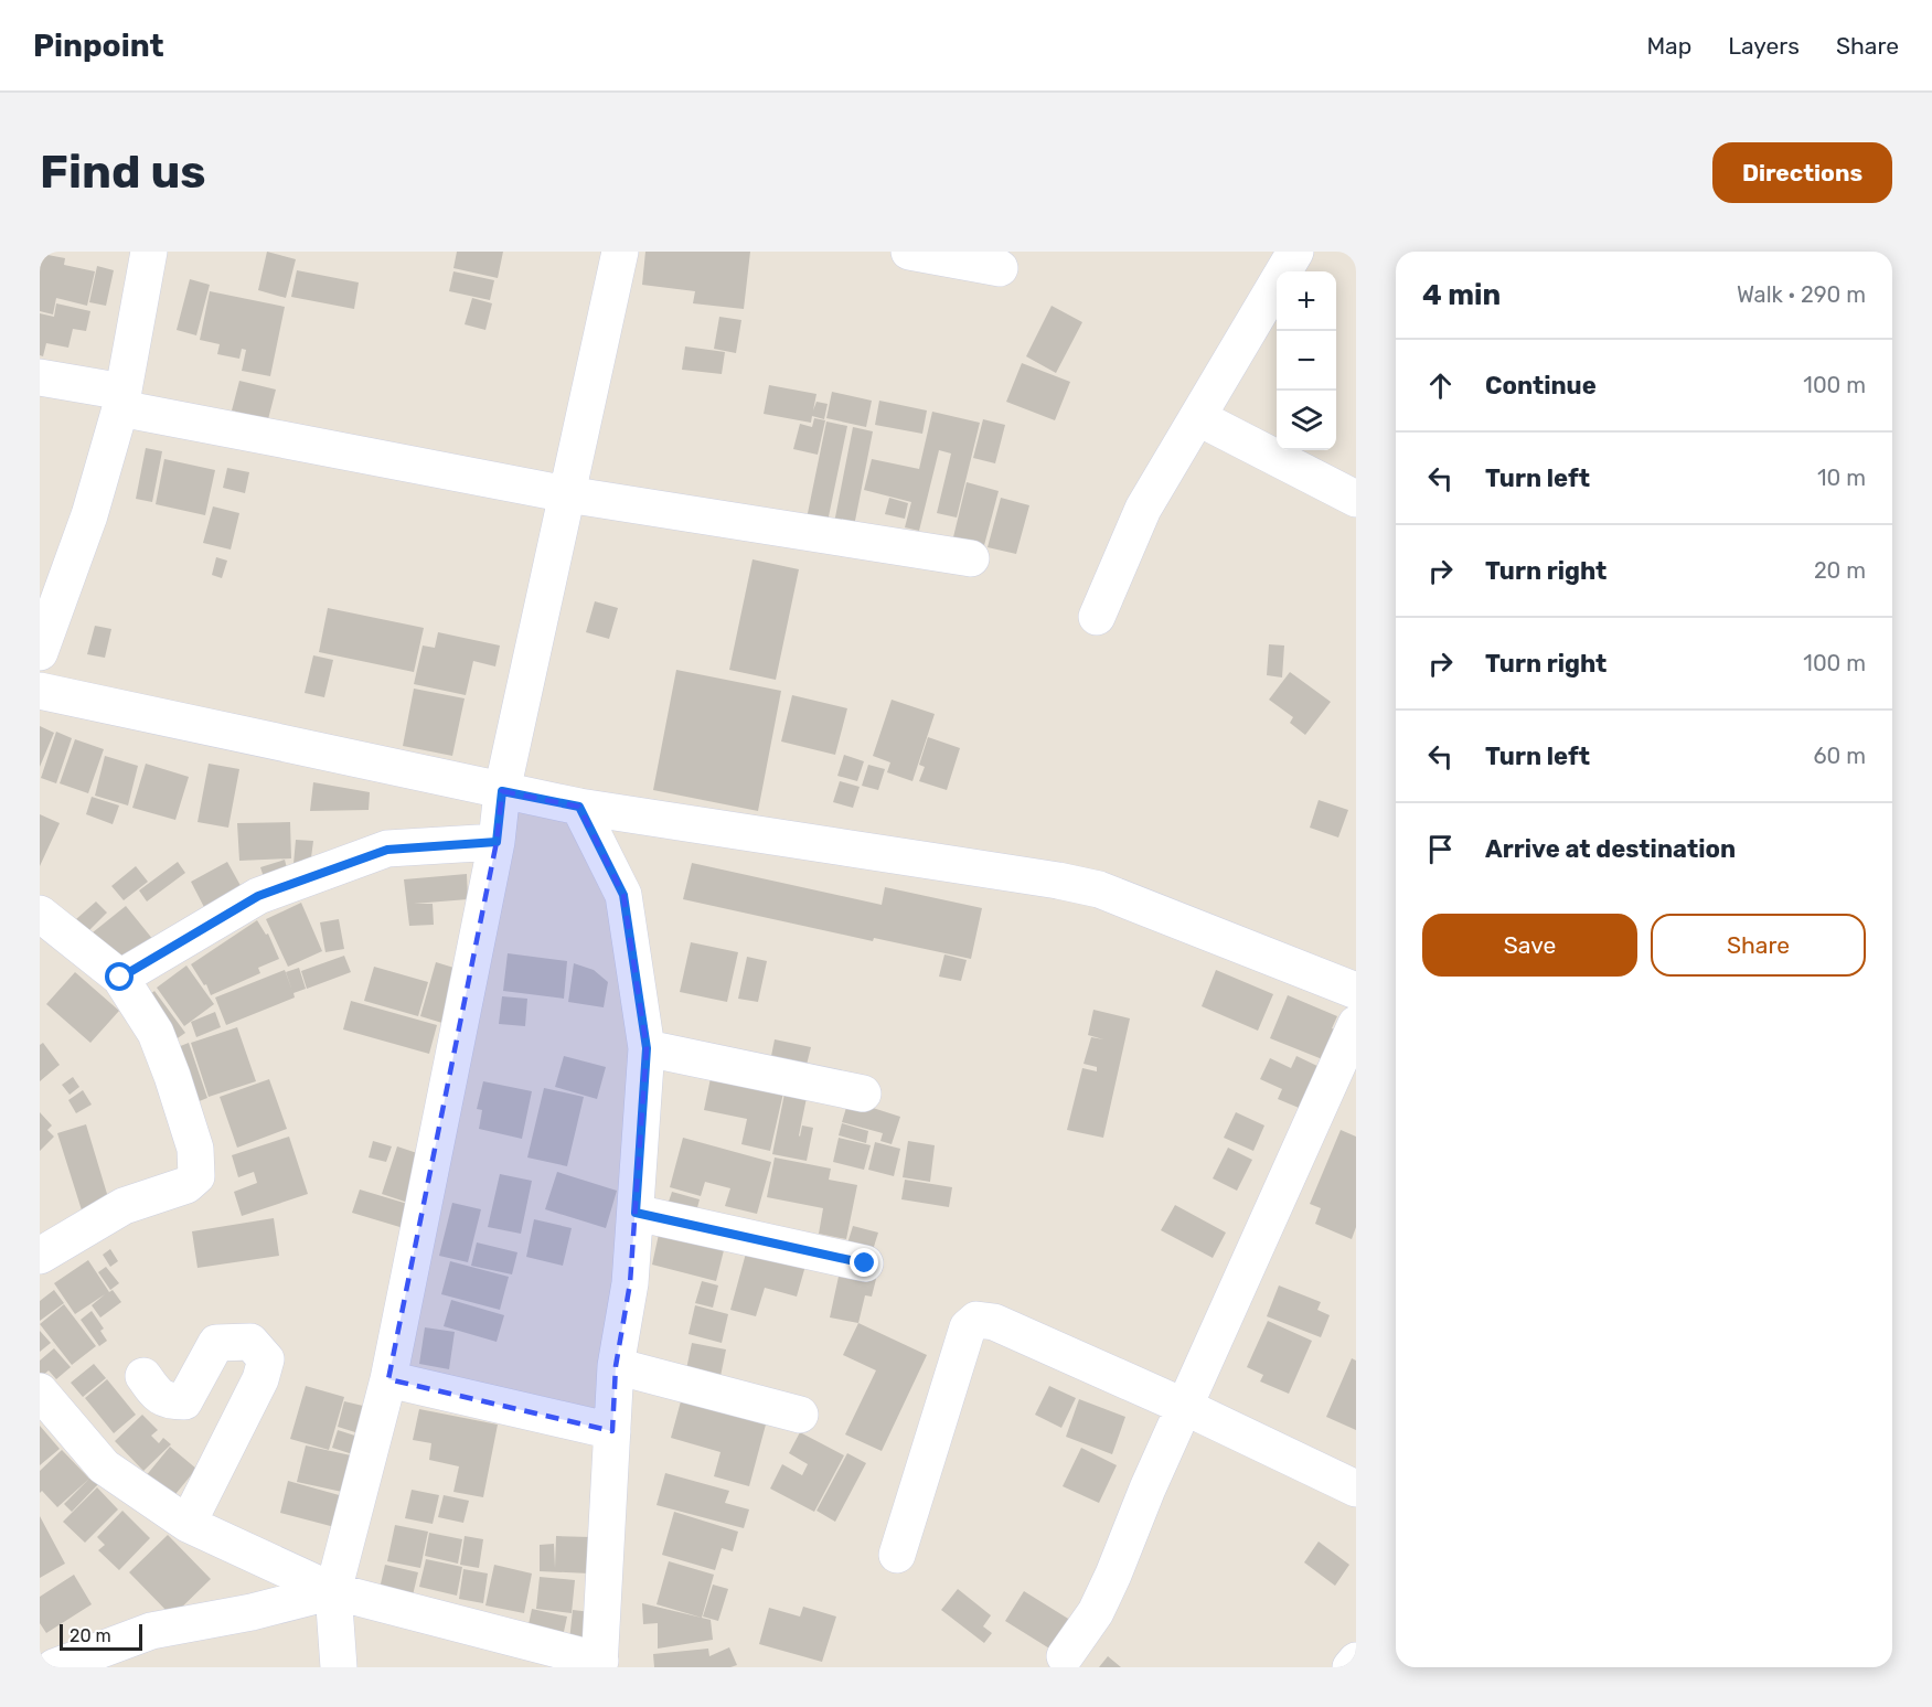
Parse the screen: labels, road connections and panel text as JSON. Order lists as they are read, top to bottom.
{
  "scale_bar": "20 m",
  "page": {
    "header": "Pinpoint",
    "nav": ["Map", "Layers", "Share"],
    "buttons": [
      "Directions",
      ["Save", "Share"]
    ],
    "title": "Find us",
    "heading": ["4 min", "Walk · 290 m"],
    "map_buttons": ["+", "−"],
    "list": [
      ["Continue", "100 m"],
      ["Turn left", "10 m"],
      ["Turn right", "20 m"],
      ["Turn right", "100 m"],
      ["Turn left", "60 m"],
      "Arrive at destination"
    ],
    "scale": "20 m"
  }
}
